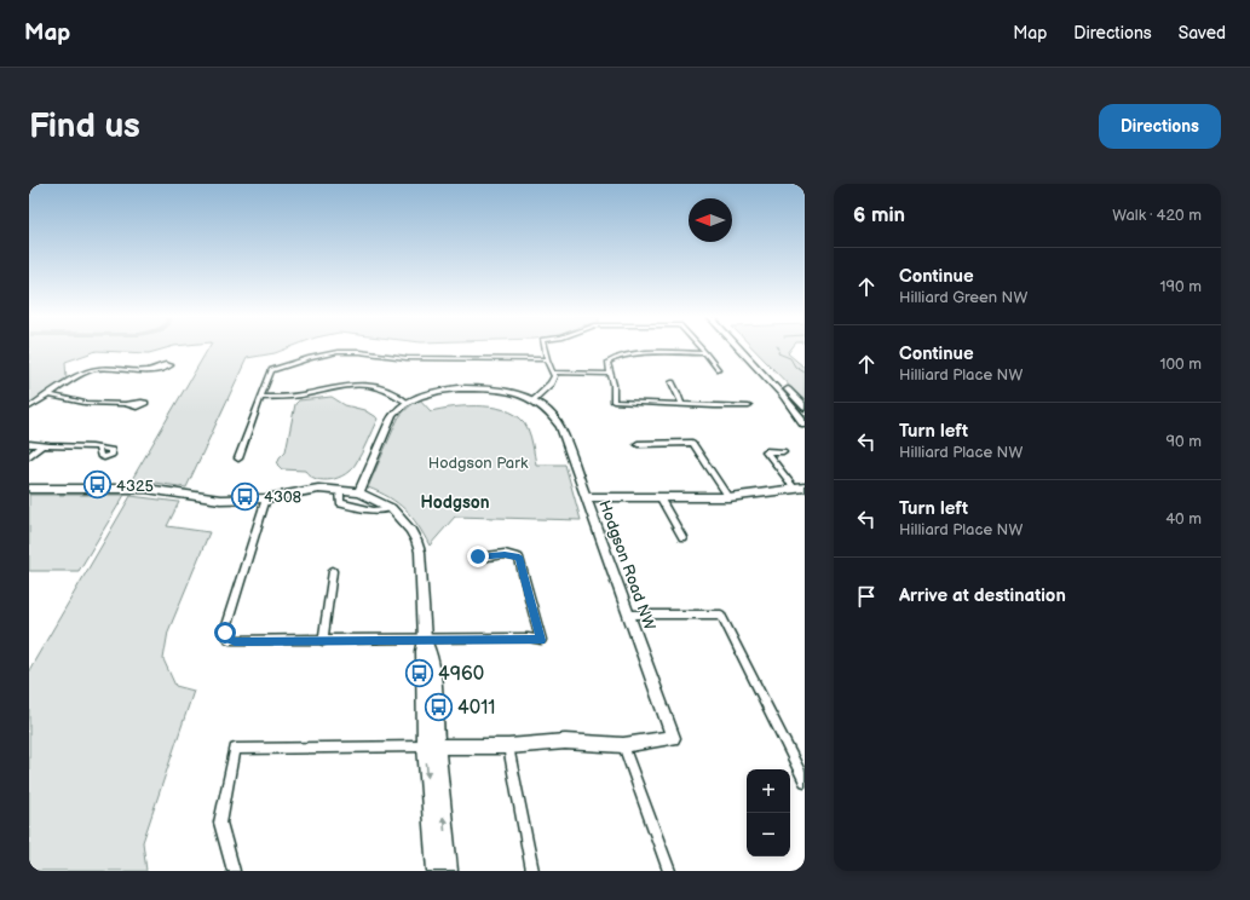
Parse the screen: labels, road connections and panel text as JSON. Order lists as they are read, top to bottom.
{
  "streets": {
    "street": ["Hodgson Road NW"]
  },
  "districts": ["Hodgson"],
  "parks": ["Hodgson Park"],
  "places": {
    "bus stop": [
      "4325",
      "4308",
      "4960",
      "4011"
    ]
  },
  "north": "left",
  "page": {
    "header": "Map",
    "nav": ["Map", "Directions", "Saved"],
    "buttons": "Directions",
    "title": "Find us",
    "heading": ["6 min", "Walk · 420 m"],
    "list": [
      ["Continue", "Hilliard Green NW", "190 m"],
      ["Continue", "Hilliard Place NW", "100 m"],
      ["Turn left", "Hilliard Place NW", "90 m"],
      ["Turn left", "Hilliard Place NW", "40 m"],
      "Arrive at destination"
    ],
    "map_buttons": ["+", "−"]
  }
}
